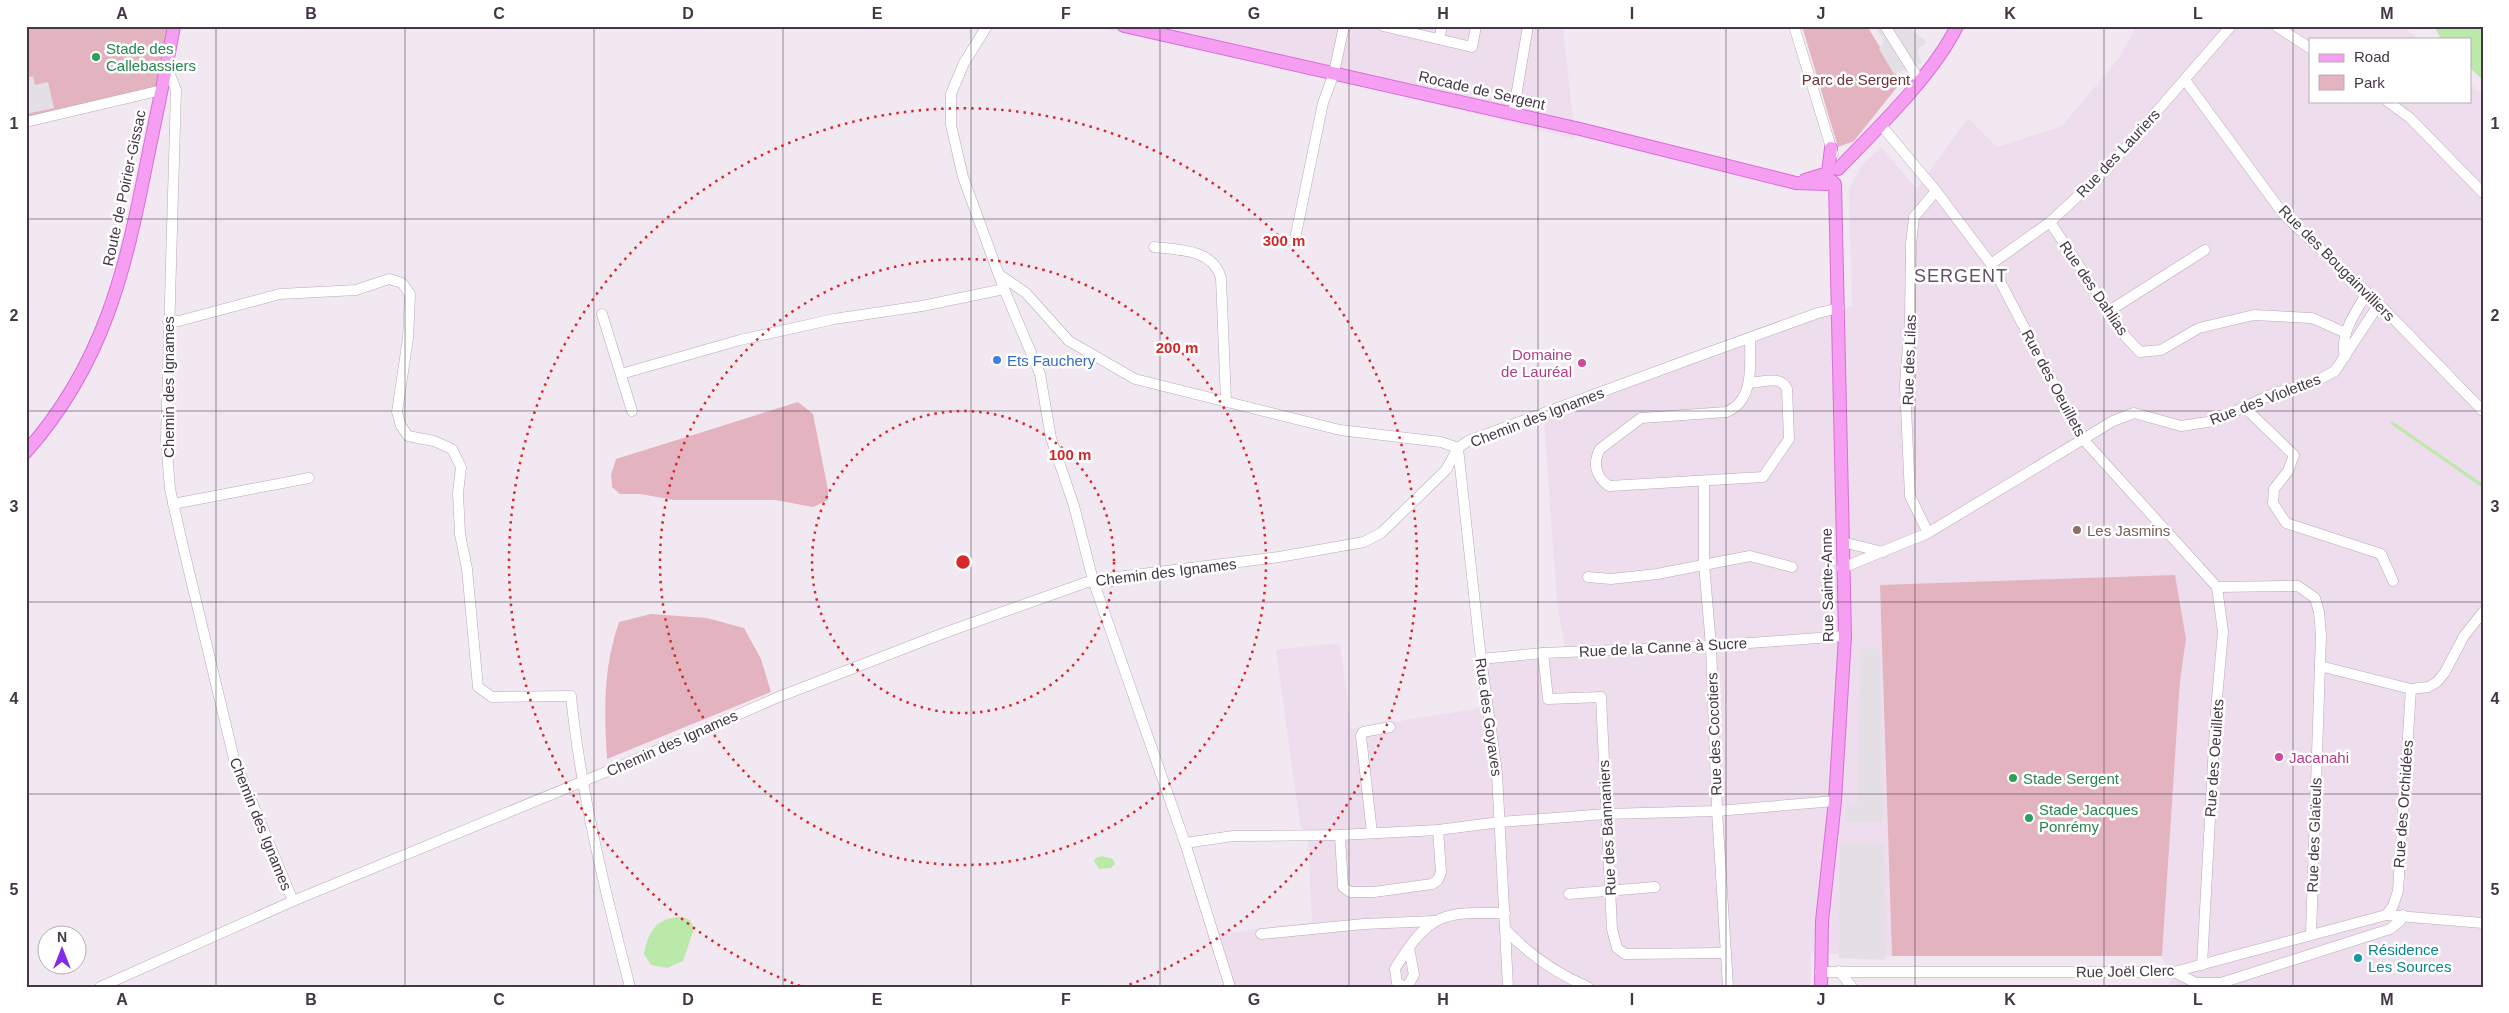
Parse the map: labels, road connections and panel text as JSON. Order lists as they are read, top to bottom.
{
  "streets": {
    "main road": ["Rocade de Sergent", "Route de Poirier-Gissac", "Rue Sainte-Anne"],
    "street": [
      "Rue des Lauriers",
      "Rue des Bougainvilliers",
      "Rue des Dahlias",
      "Rue des Lilas",
      "Rue des Oeuillets",
      "Chemin des Ignames",
      "Rue des Violettes",
      "Rue de la Canne à Sucre",
      "Rue des Goyaves",
      "Rue des Cocotiers",
      "Rue des Orchidées",
      "Rue des Bannaniers",
      "Rue des Glaïeuls",
      "Rue Joël Clerc"
    ]
  },
  "crossings": [
    ["Rocade de Sergent", "Rue Sainte-Anne"],
    ["Rue des Lauriers", "Rue des Bougainvilliers"],
    ["Rue des Lauriers", "Rue des Dahlias"],
    ["Rue des Lauriers", "Rue des Oeuillets"],
    ["Route de Poirier-Gissac", "Chemin des Ignames"],
    ["Rue des Bougainvilliers", "Rue des Violettes"],
    ["Rue des Lilas", "Rue des Oeuillets"],
    ["Rue des Lilas", "Rue des Violettes"],
    ["Rue des Oeuillets", "Rue des Violettes"],
    ["Rue des Oeuillets", "Rue des Glaïeuls"],
    ["Rue des Oeuillets", "Rue Joël Clerc"],
    ["Chemin des Ignames", "Rue Sainte-Anne"],
    ["Chemin des Ignames", "Rue des Goyaves"],
    ["Rue des Violettes", "Rue Sainte-Anne"],
    ["Rue Sainte-Anne", "Rue de la Canne à Sucre"],
    ["Rue Sainte-Anne", "Rue Joël Clerc"],
    ["Rue de la Canne à Sucre", "Rue des Goyaves"],
    ["Rue de la Canne à Sucre", "Rue des Cocotiers"],
    ["Rue de la Canne à Sucre", "Rue des Bannaniers"],
    ["Rue des Cocotiers", "Rue des Bannaniers"],
    ["Rue des Orchidées", "Rue Joël Clerc"],
    ["Rue des Glaïeuls", "Rue Joël Clerc"]
  ],
  "districts": ["SERGENT"],
  "parks": ["Parc de Sergent"],
  "places": [
    "Stade des Callebassiers",
    "Ets Fauchery",
    "Domaine de Lauréal",
    "Les Jasmins",
    "Jacanahi",
    "Stade Sergent",
    "Stade Jacques Ponrémy",
    "Résidence Les Sources"
  ],
  "legend": ["Road", "Park"],
  "north": "top",
  "grid": {
    "columns": [
      "A",
      "B",
      "C",
      "D",
      "E",
      "F",
      "G",
      "H",
      "I",
      "J",
      "K",
      "L",
      "M"
    ],
    "rows": [
      "1",
      "2",
      "3",
      "4",
      "5"
    ]
  },
  "rings": ["300 m", "200 m", "100 m"]
}
